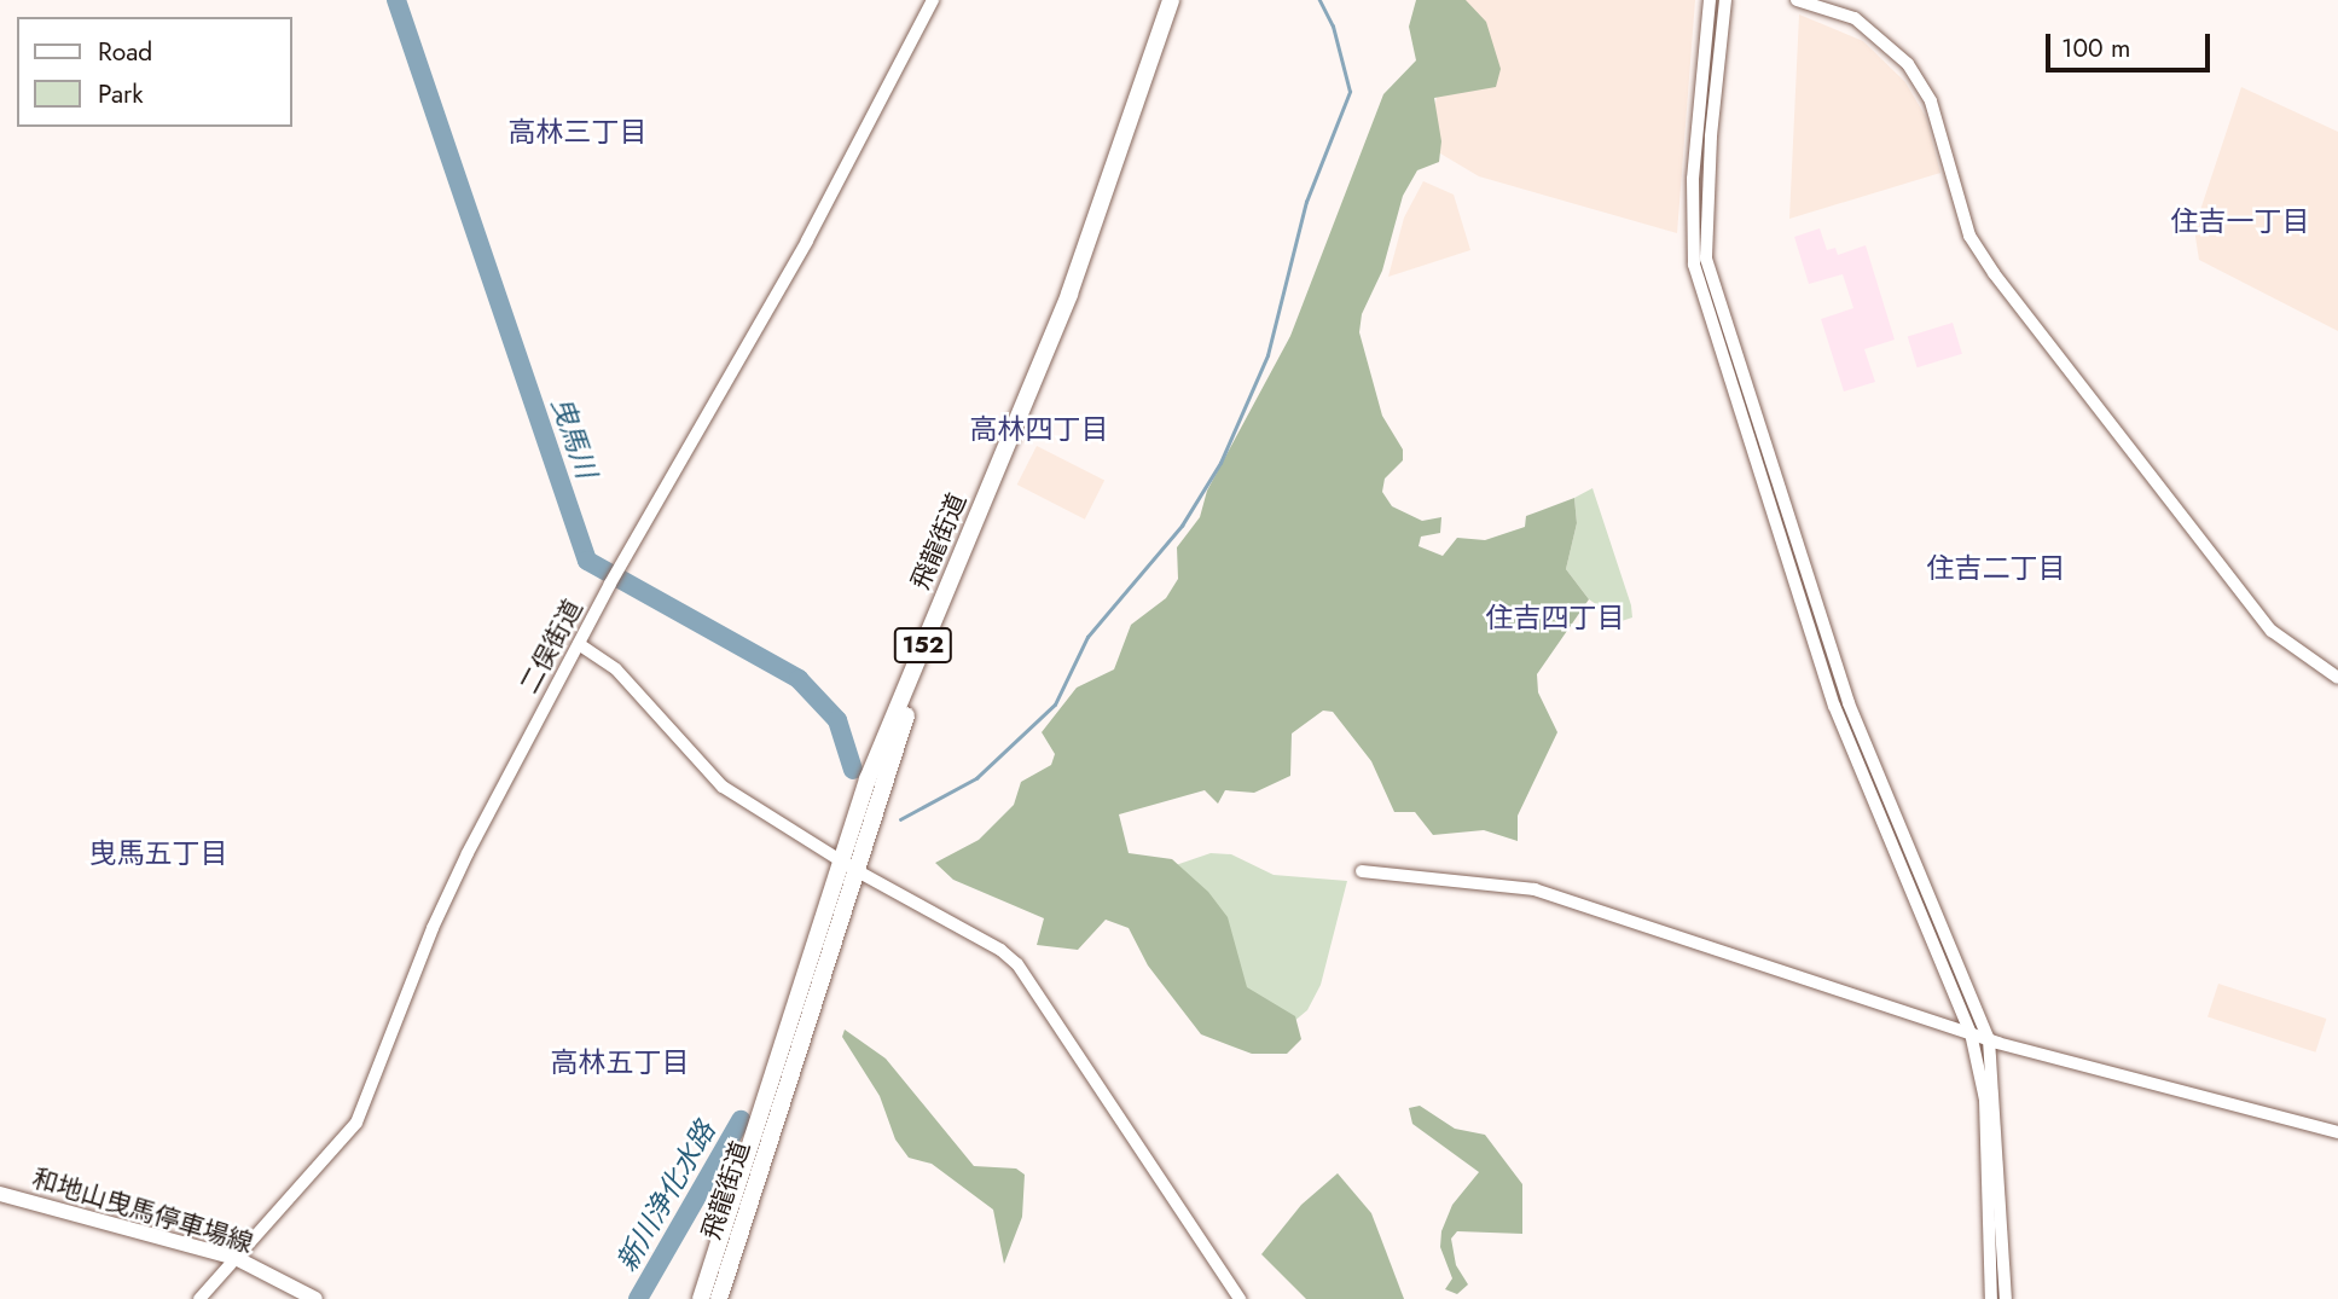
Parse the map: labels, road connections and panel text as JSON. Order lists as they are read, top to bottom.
{
  "streets": {
    "highway": ["飛龍街道", "152"],
    "main road": ["和地山曳馬停車場線"],
    "street": ["二俣街道"]
  },
  "crossings": [
    ["二俣街道", "和地山曳馬停車場線"]
  ],
  "districts": [
    "高林三丁目",
    "住吉一丁目",
    "高林四丁目",
    "住吉二丁目",
    "住吉四丁目",
    "曳馬五丁目",
    "高林五丁目"
  ],
  "water": ["曳馬川", "新川浄化水路"],
  "legend": ["Road", "Park"],
  "scale_bar": "100 m"
}
